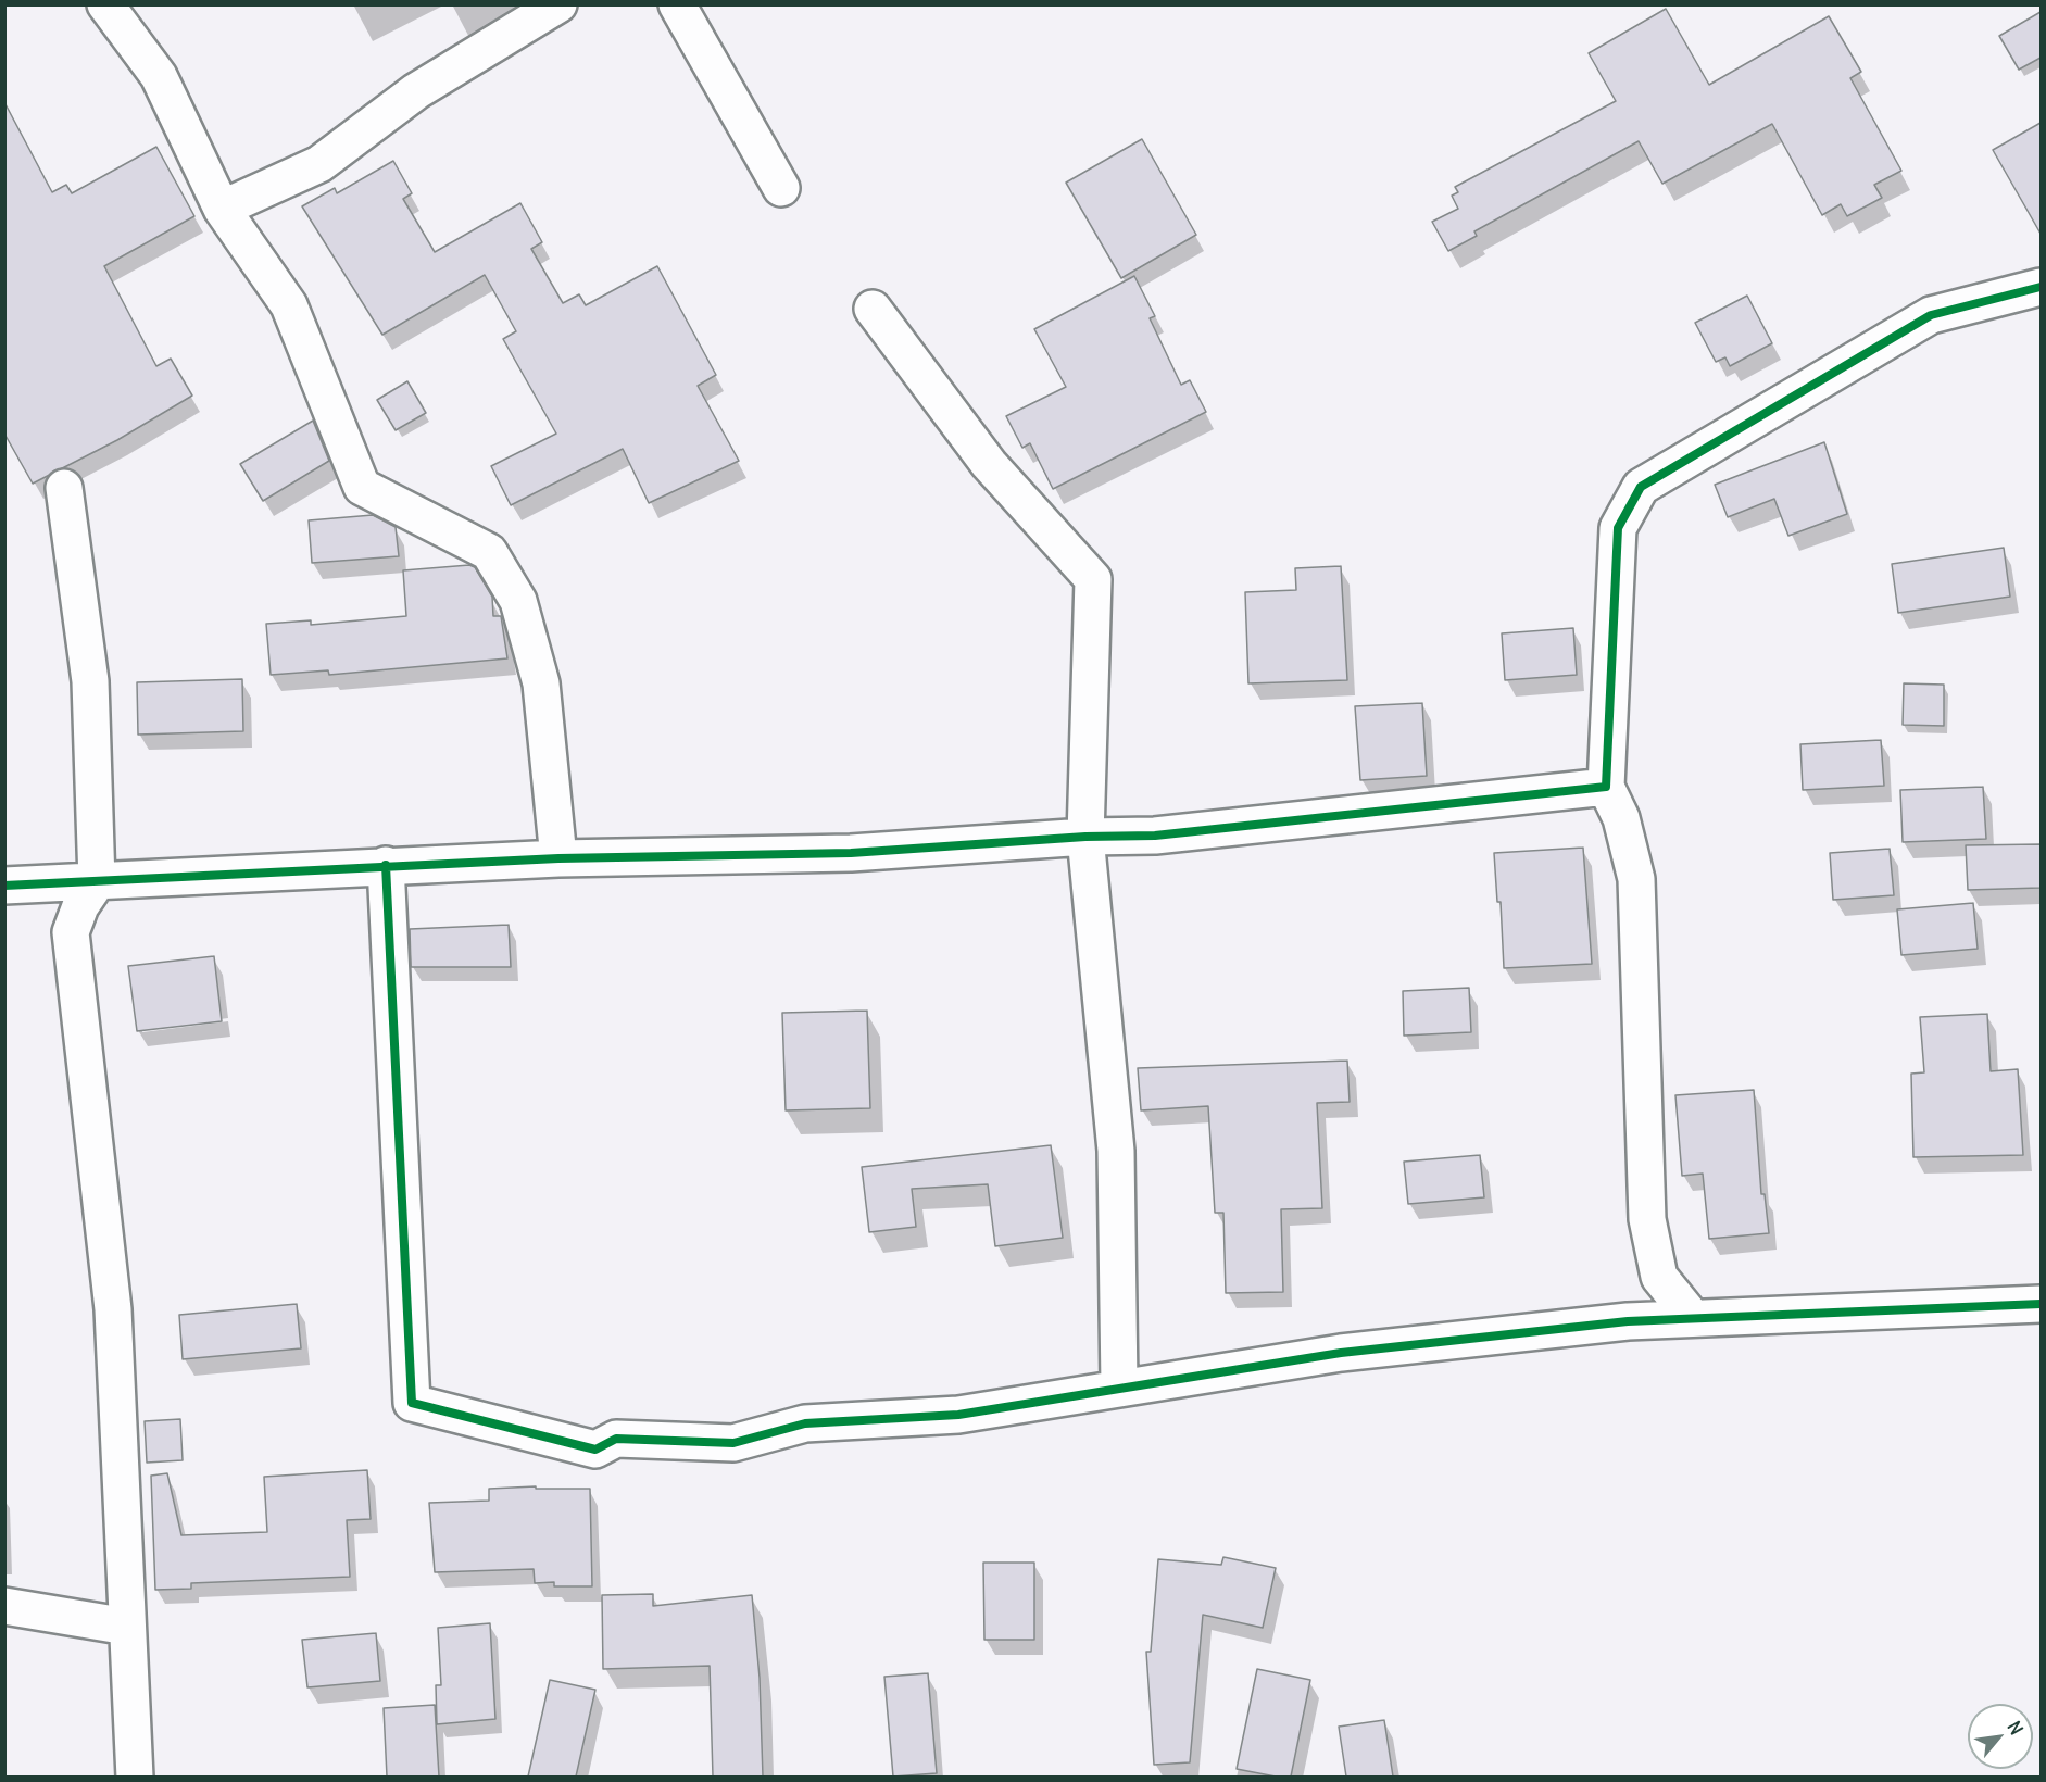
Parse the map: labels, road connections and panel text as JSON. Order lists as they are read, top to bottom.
{
  "north": "top right"
}
